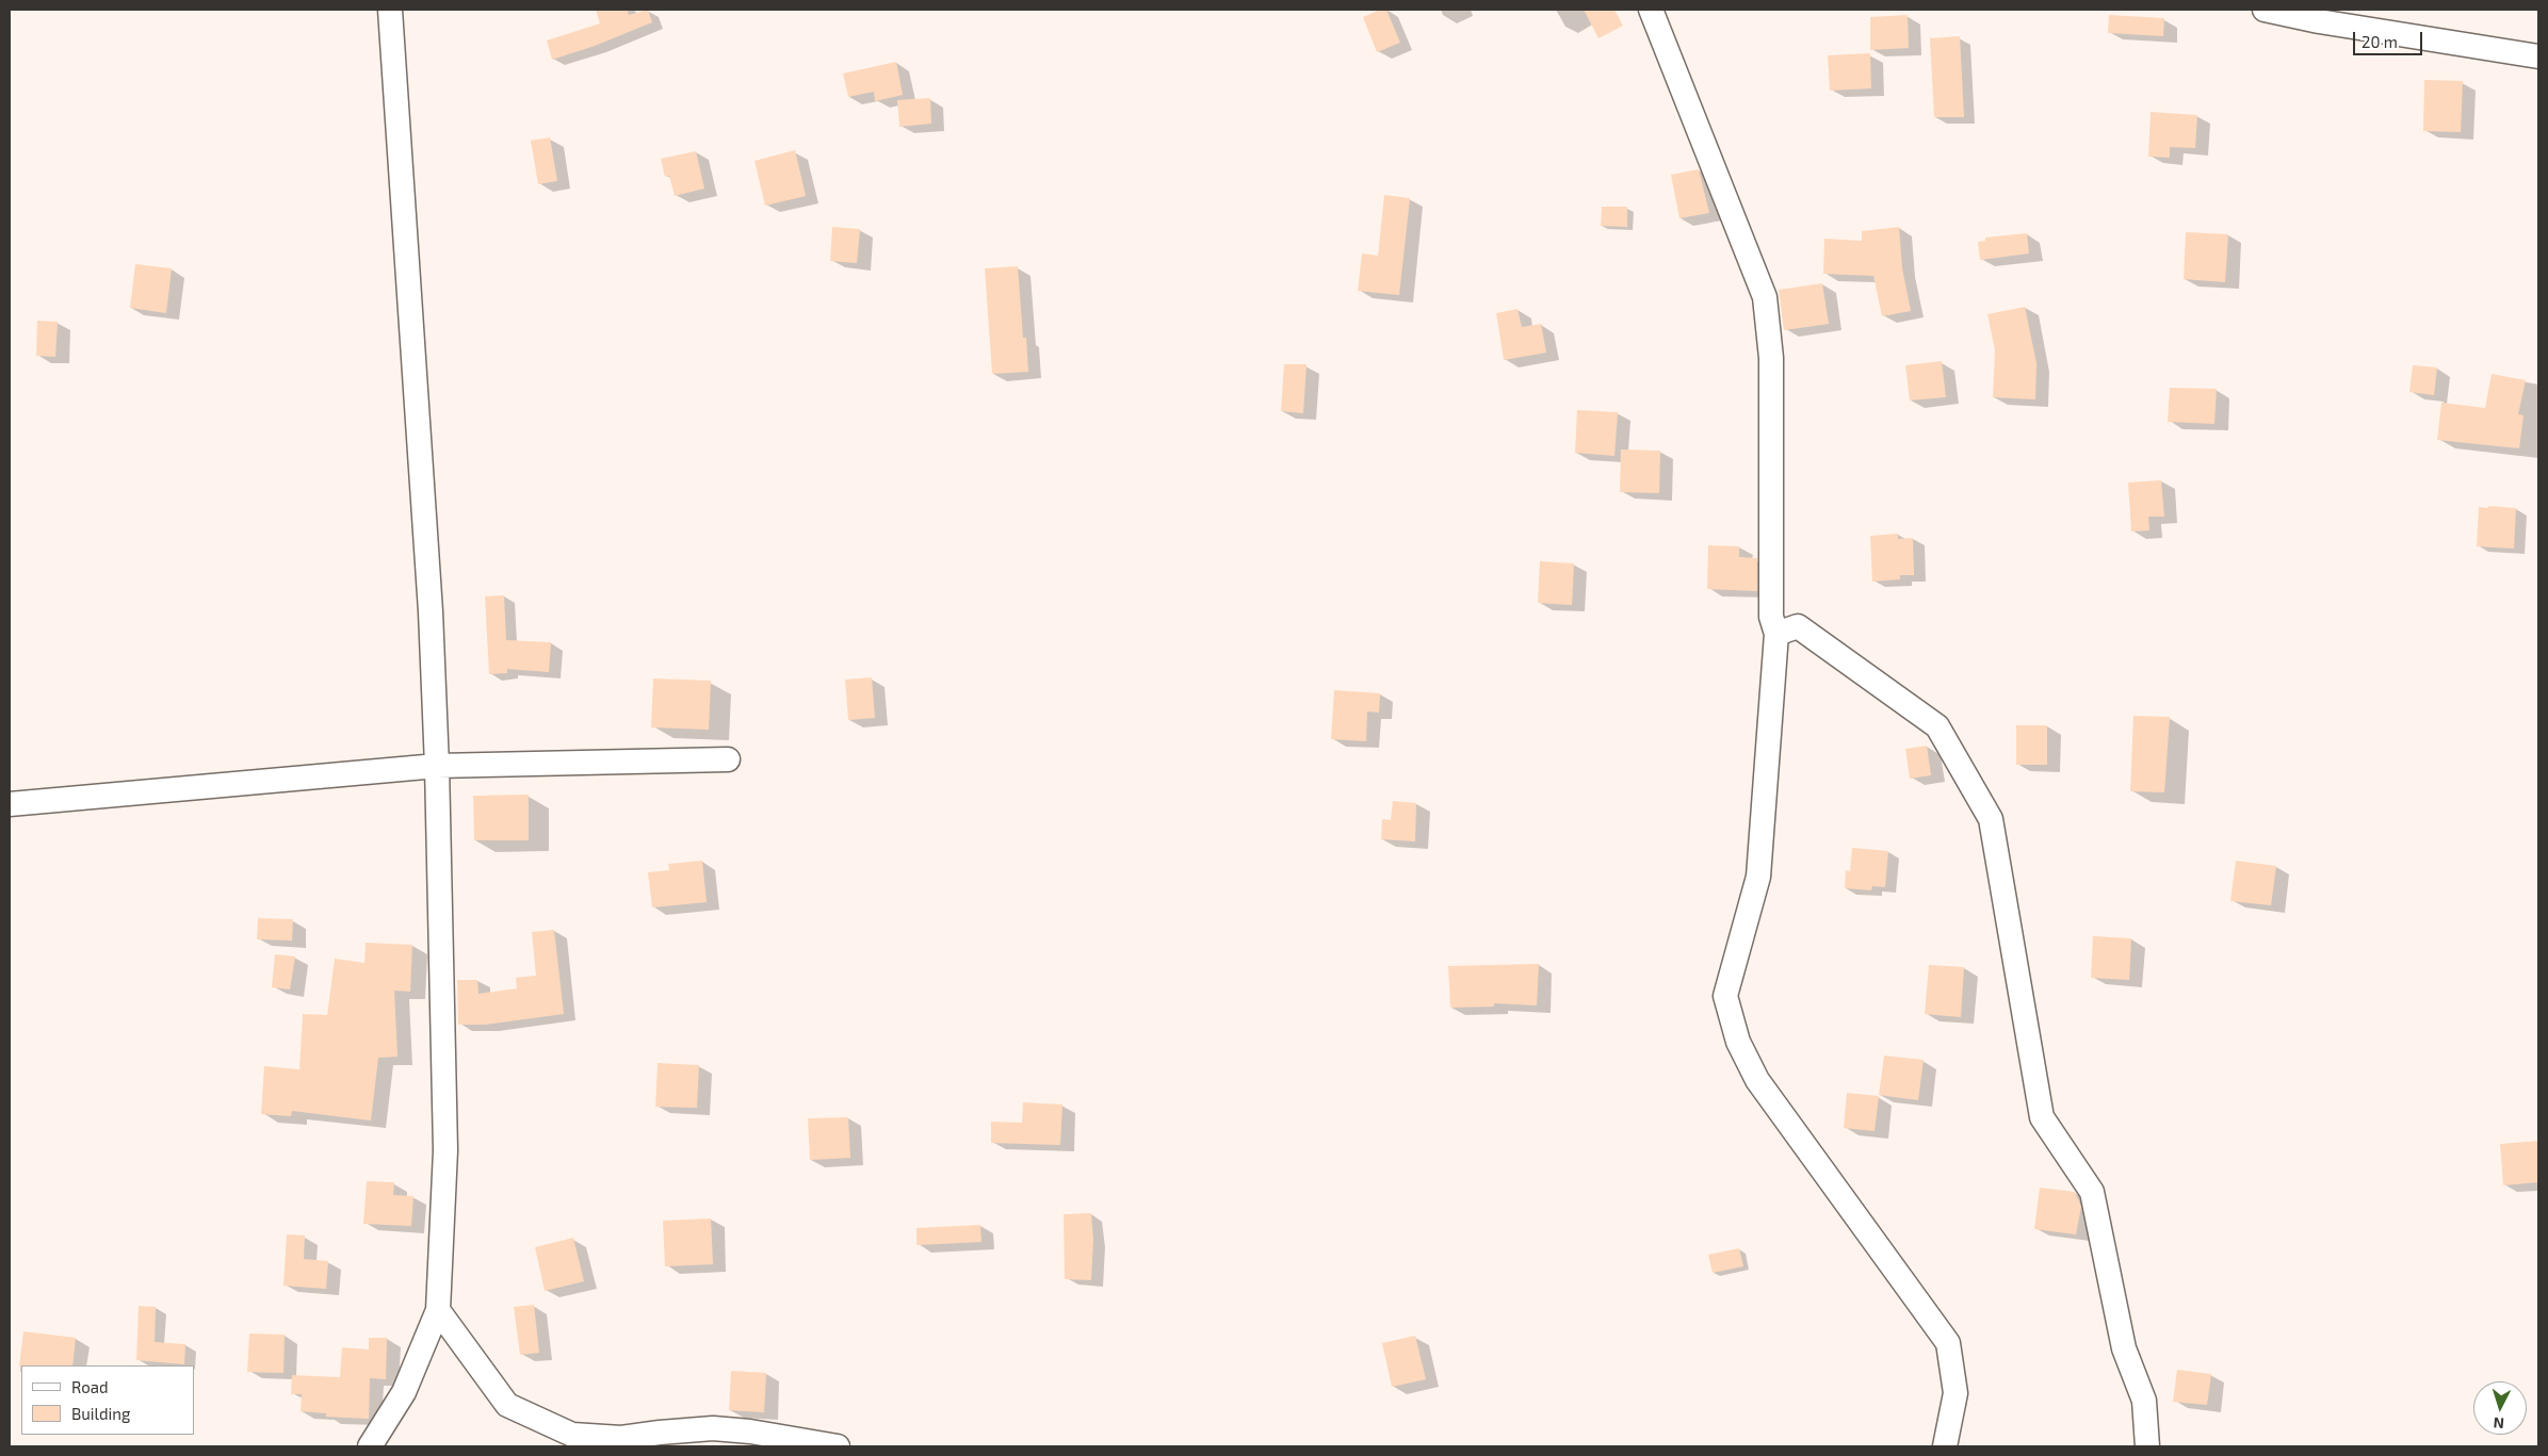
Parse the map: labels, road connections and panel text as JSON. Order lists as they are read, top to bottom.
{
  "legend": ["Road", "Building"],
  "scale_bar": "20 m",
  "north": "bottom"
}
